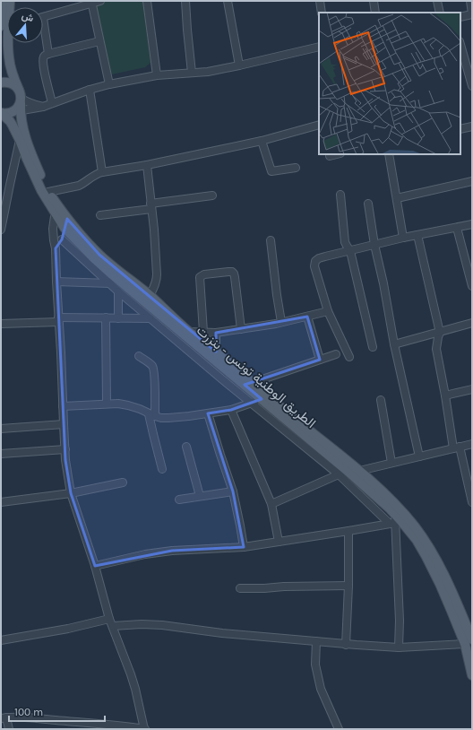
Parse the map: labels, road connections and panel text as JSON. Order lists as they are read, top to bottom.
{
  "streets": {
    "main road": ["الطريق الوطنية تونس - بنزرت"]
  },
  "scale_bar": "100 m",
  "north": "top"
}
